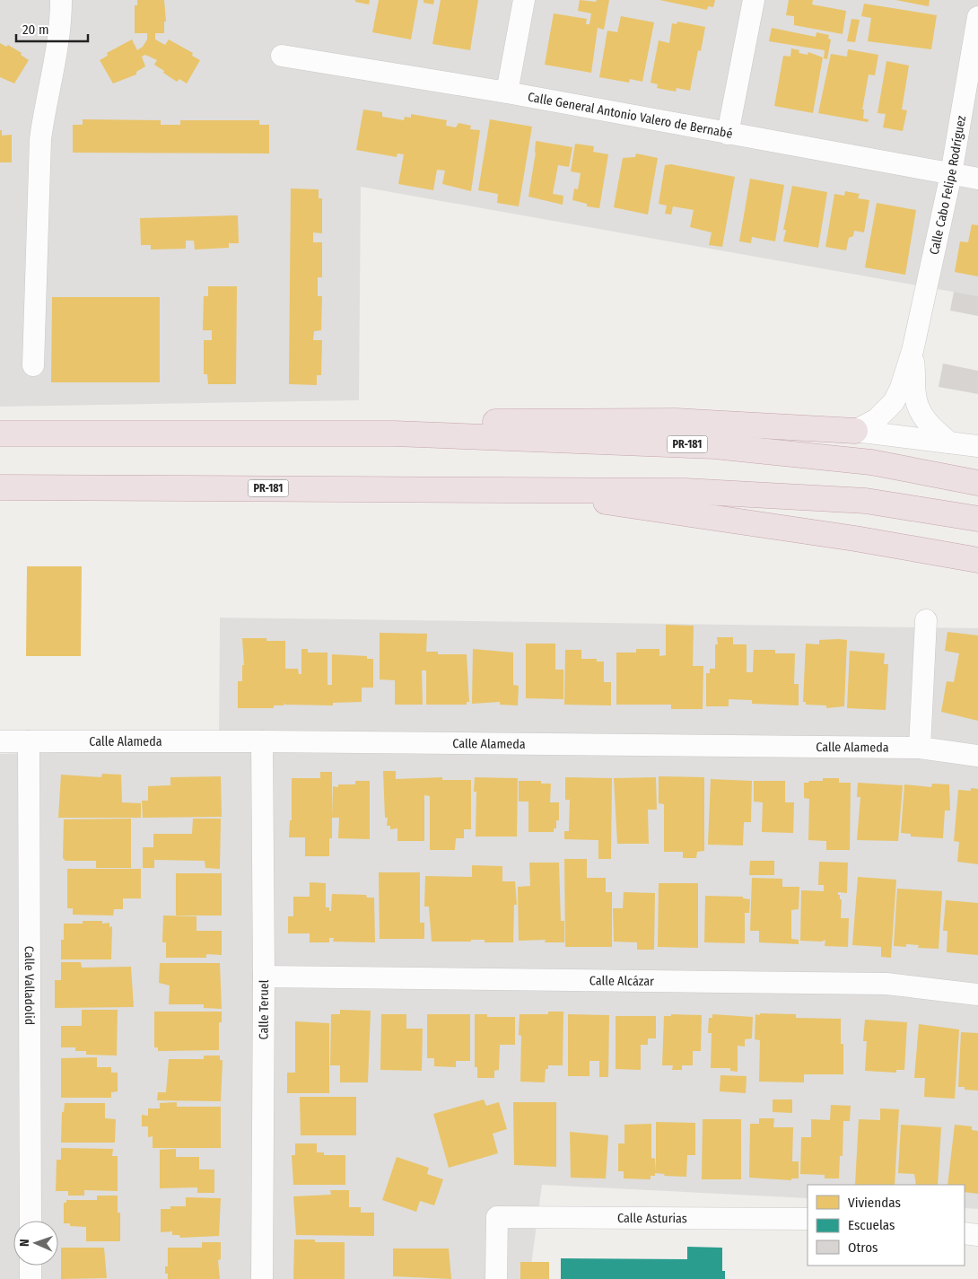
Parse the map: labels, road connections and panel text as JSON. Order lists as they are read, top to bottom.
{
  "streets": {
    "highway": ["PR-181"],
    "street": [
      "Calle General Antonio Valero de Bernabé",
      "Calle Cabo Felipe Rodríguez",
      "Calle Alameda",
      "Calle Alcázar",
      "Calle Valladolid",
      "Calle Teruel",
      "Calle Asturias"
    ]
  },
  "crossings": [
    ["Calle General Antonio Valero de Bernabé", "Calle Cabo Felipe Rodríguez"],
    ["Calle Alameda", "Calle Valladolid"],
    ["Calle Alameda", "Calle Teruel"],
    ["Calle Alcázar", "Calle Teruel"]
  ],
  "legend": ["Viviendas", "Escuelas", "Otros"],
  "scale_bar": "20 m",
  "north": "left"
}
